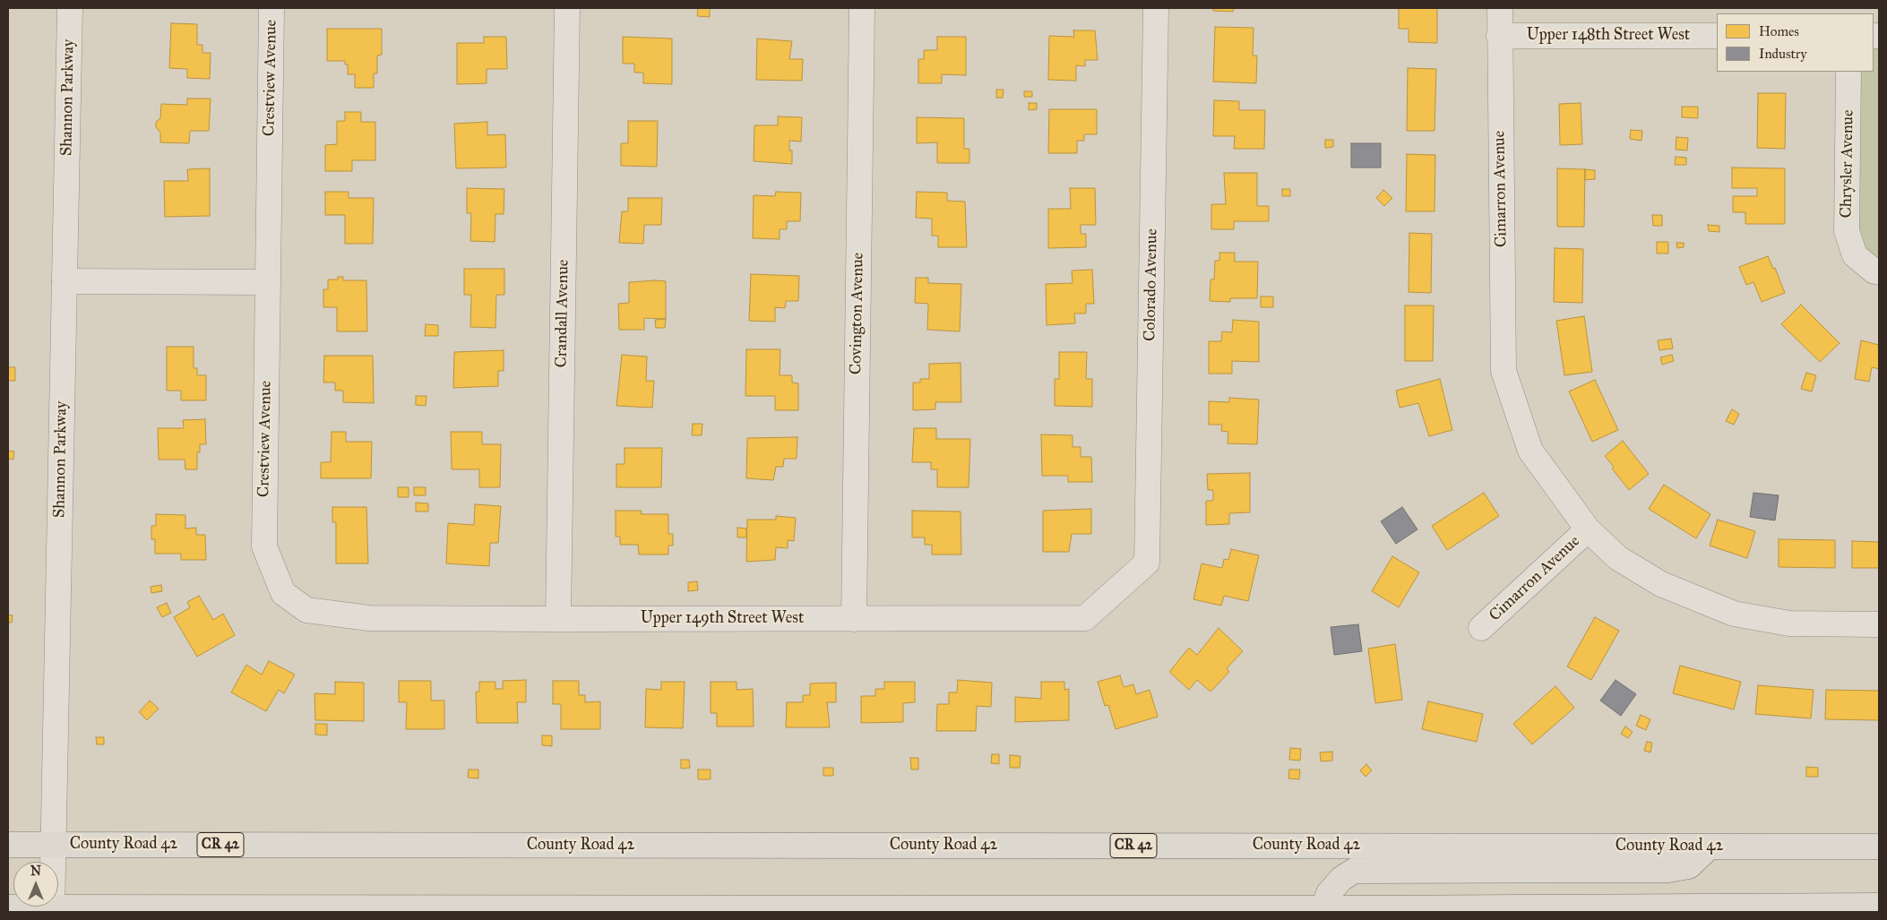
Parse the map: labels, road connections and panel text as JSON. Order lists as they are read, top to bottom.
{
  "streets": {
    "highway": ["County Road 42", "CR 42"],
    "street": [
      "Upper 148th Street West",
      "Crestview Avenue",
      "Shannon Parkway",
      "Chrysler Avenue",
      "Cimarron Avenue",
      "Colorado Avenue",
      "Crandall Avenue",
      "Covington Avenue",
      "Upper 149th Street West"
    ]
  },
  "crossings": [
    ["Upper 148th Street West", "Cimarron Avenue"],
    ["Crestview Avenue", "Upper 149th Street West"],
    ["Shannon Parkway", "County Road 42"],
    ["Colorado Avenue", "Upper 149th Street West"],
    ["Crandall Avenue", "Upper 149th Street West"],
    ["Covington Avenue", "Upper 149th Street West"]
  ],
  "legend": ["Homes", "Industry"],
  "north": "top"
}
